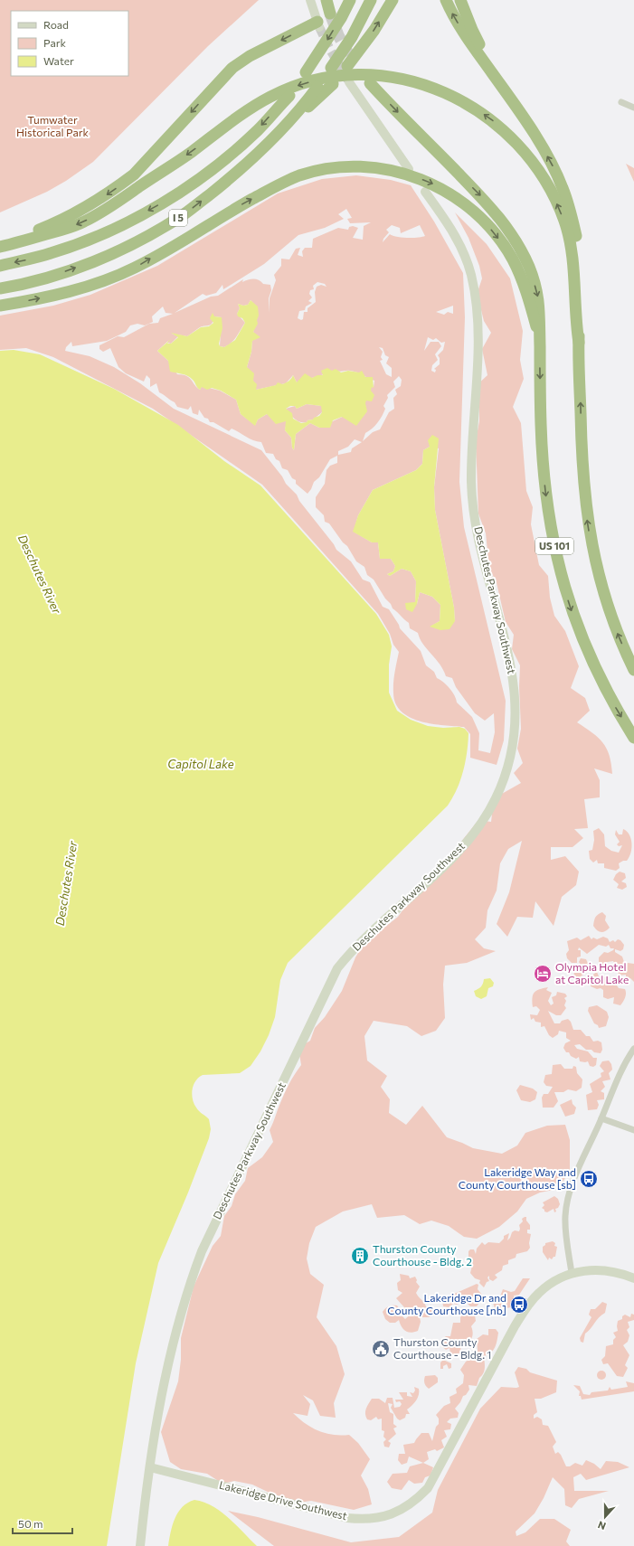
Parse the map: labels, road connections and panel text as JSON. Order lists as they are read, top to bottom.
{
  "streets": {
    "highway": ["I 5", "US 101"],
    "street": ["Deschutes Parkway Southwest", "Lakeridge Drive Southwest"]
  },
  "crossings": [
    ["Deschutes Parkway Southwest", "Lakeridge Drive Southwest"]
  ],
  "water": ["Deschutes River", "Capitol Lake"],
  "parks": ["Tumwater Historical Park"],
  "places": {
    "hotel": ["Olympia Hotel at Capitol Lake"],
    "bus stop": ["Lakeridge Way and County Courthouse [sb]", "Lakeridge Dr and County Courthouse [nb]"],
    "building": ["Thurston County Courthouse - Bldg. 2"],
    "public building": ["Thurston County Courthouse - Bldg. 1"]
  },
  "legend": ["Road", "Park", "Water"],
  "scale_bar": "50 m",
  "north": "bottom"
}
